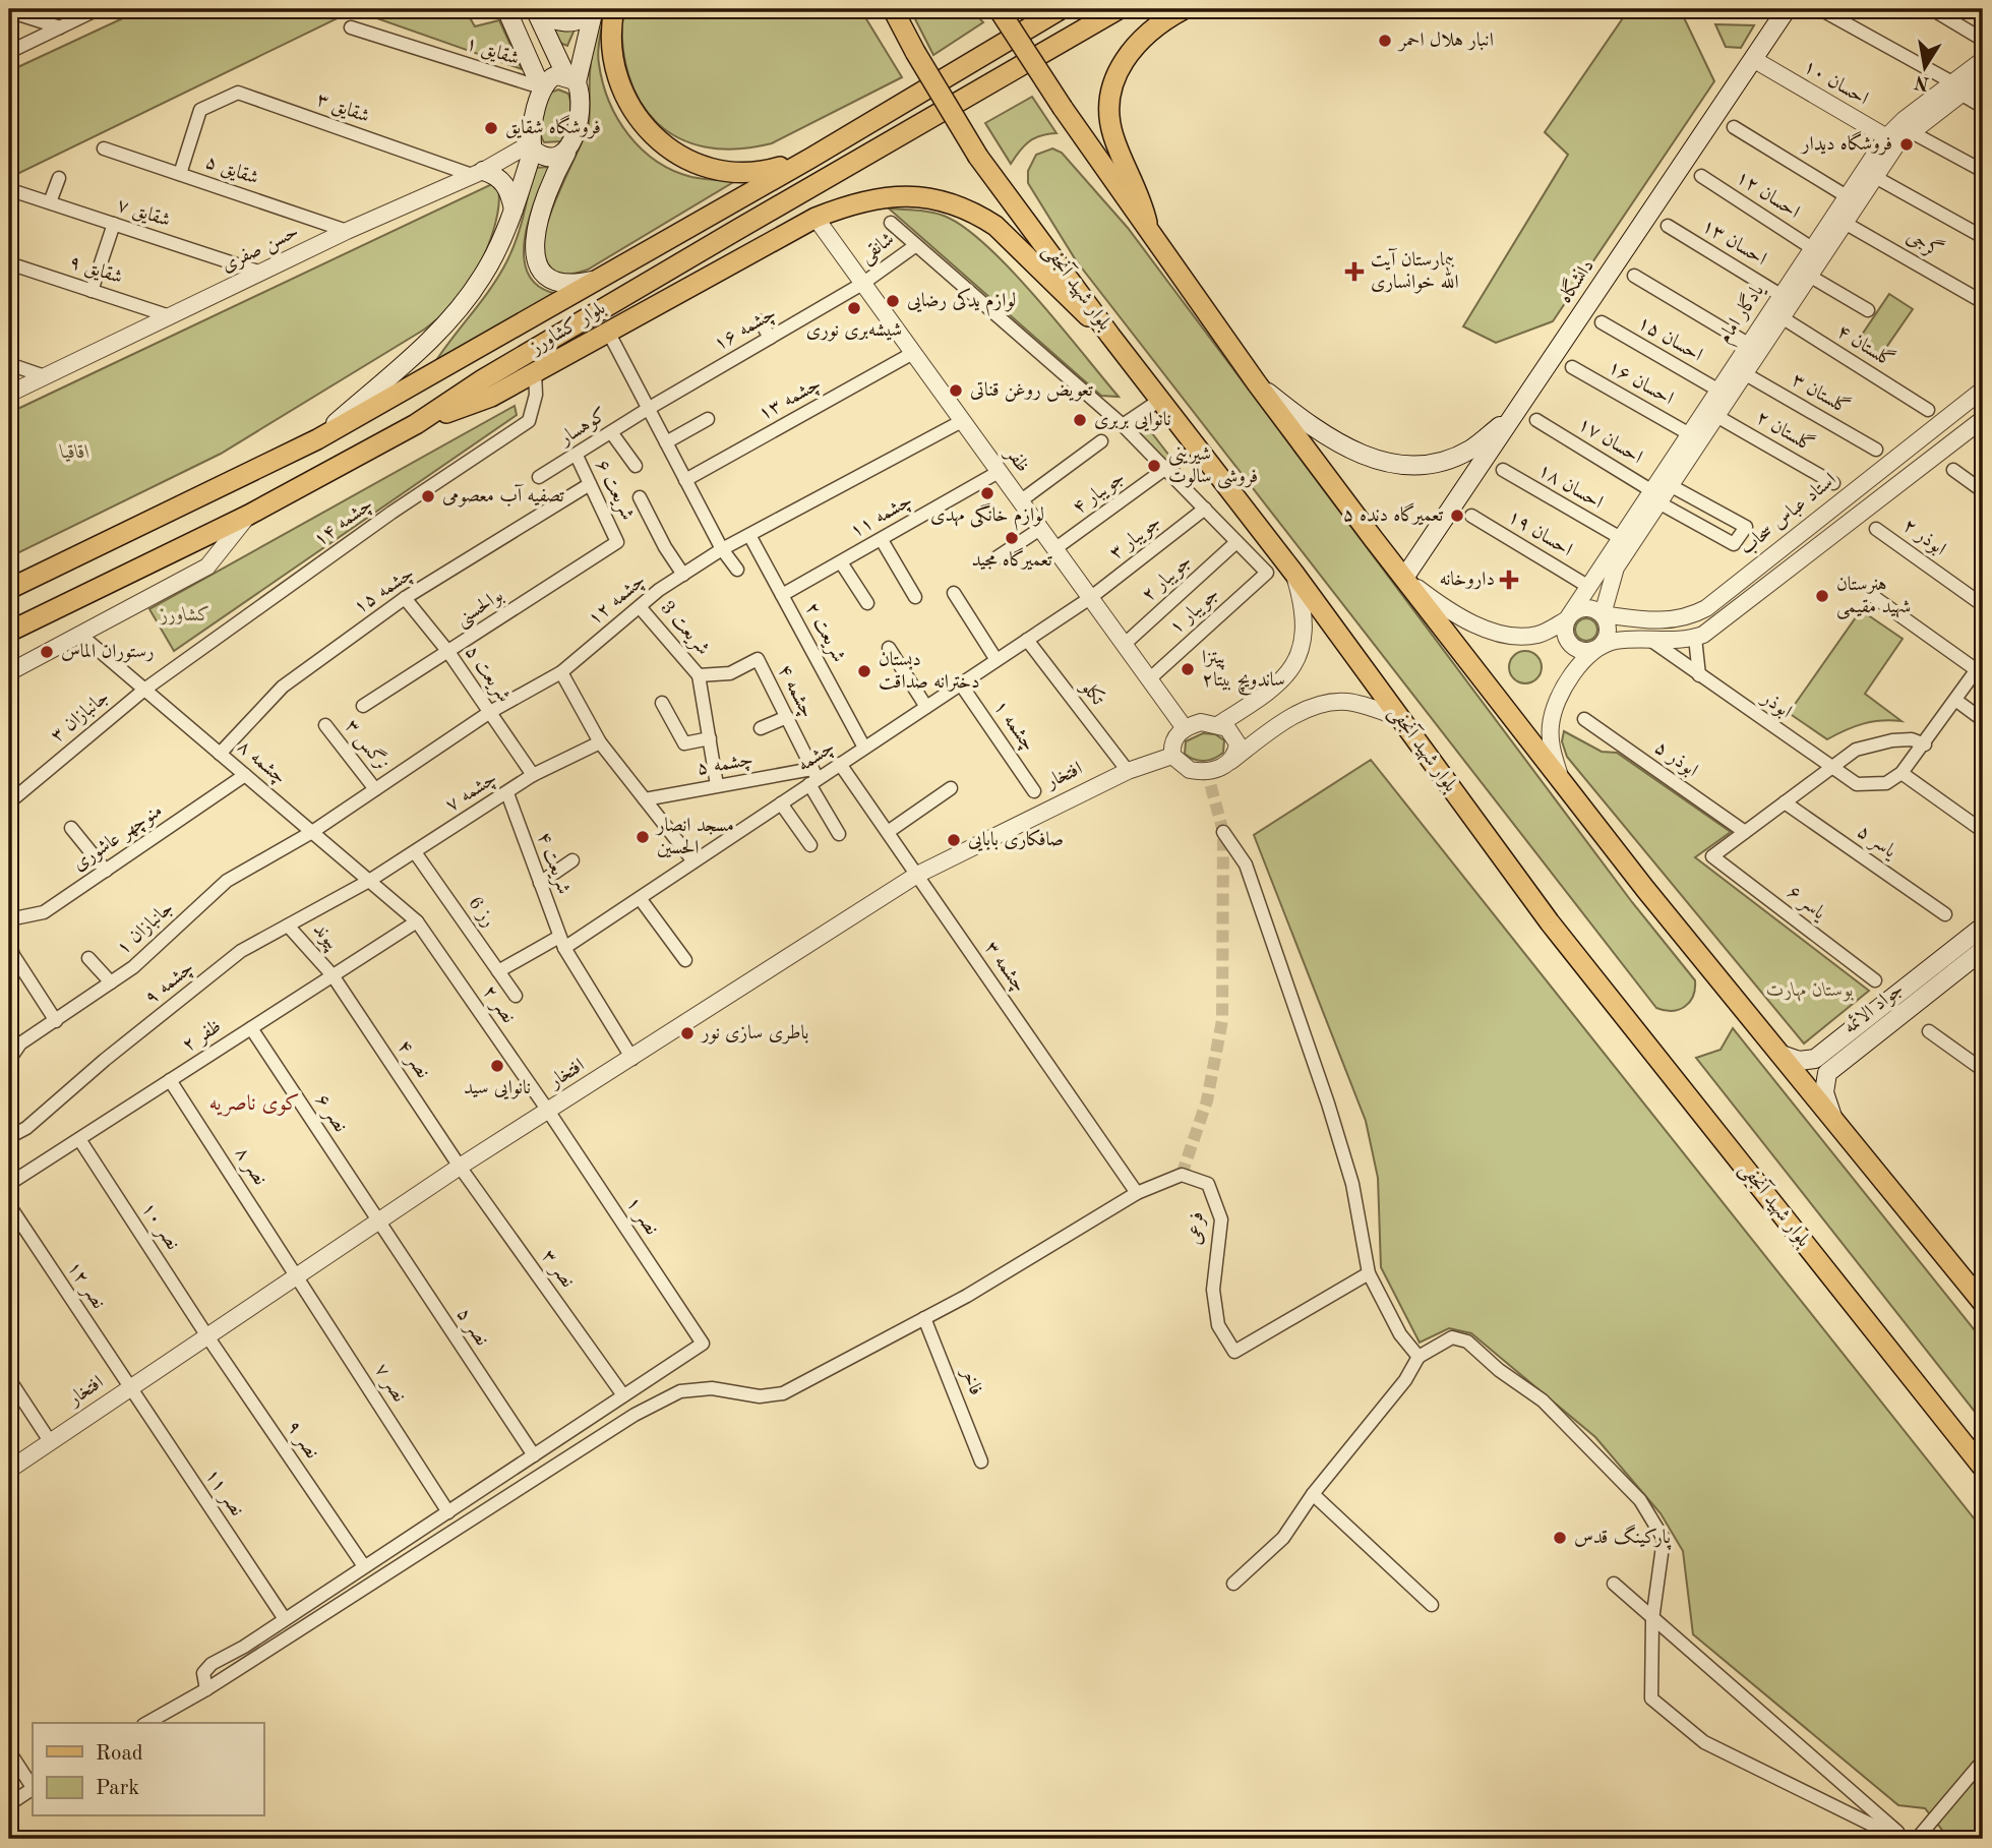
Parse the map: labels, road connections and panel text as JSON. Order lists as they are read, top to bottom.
{
  "streets": {
    "main road": [
      "دانشگاه",
      "بلوار شهید آنجفی",
      "بلوار کشاورز",
      "جواد الائمه"
    ],
    "street": [
      "شقایق ۱",
      "احسان ۱۰",
      "شقایق ۳",
      "شقایق ۵",
      "احسان ۱۲",
      "شقایق ۷",
      "احسان ۱۳",
      "گرجی",
      "شانقی",
      "حسن صفری",
      "شقایق ۹",
      "یادگار امام",
      "چشمه ۱۶",
      "احسان ۱۵",
      "گلستان ۴",
      "احسان ۱۶",
      "گلستان ۳",
      "چشمه ۱۳",
      "کوهسار",
      "گلستان ۲",
      "احسان ۱۷",
      "ظفر",
      "احسان ۱۸",
      "شریعت ۶",
      "جویبار ۴",
      "استاد عباس سحاب",
      "چشمه ۱۱",
      "چشمه ۱۴",
      "احسان ۱۹",
      "جویبار ۳",
      "ابوذر ۲",
      "جویبار ۲",
      "چشمه ۱۵",
      "چشمه ۱۲",
      "بوالحسنی",
      "جویبار ۱",
      "شریعت 3",
      "شریعت ۲",
      "شریعت ۵",
      "چشمه ۴",
      "تکلو",
      "ابوذر",
      "جانبازان ۳",
      "چشمه ۱",
      "نرگس ۳",
      "چشمه",
      "ابوذر ۵",
      "چشمه ۸",
      "چشمه ۵",
      "افتخار",
      "چشمه ۷",
      "منوچهر عاشوری",
      "یاسر ۵",
      "شریعت ۴",
      "یاسر ۶",
      "رز 6",
      "جانبازان ۱",
      "پیوند",
      "چشمه ۳",
      "چشمه ۹",
      "نصر ۲",
      "ظفر ۲",
      "نصر ۴",
      "نصر ۶",
      "نصر ۸",
      "نصر ۱",
      "نصر ۱۰",
      "فرعی",
      "نصر ۳",
      "نصر ۱۲",
      "نصر ۵",
      "فاخر",
      "نصر ۷",
      "نصر ۹",
      "نصر ۱۱"
    ]
  },
  "crossings": [
    ["احسان ۱۰", "دانشگاه"],
    ["احسان ۱۰", "یادگار امام"],
    ["شقایق ۳", "شقایق ۵"],
    ["شقایق ۳", "حسن صفری"],
    ["شقایق ۵", "حسن صفری"],
    ["احسان ۱۲", "یادگار امام"],
    ["شقایق ۷", "حسن صفری"],
    ["احسان ۱۳", "یادگار امام"],
    ["گرجی", "یادگار امام"],
    ["شانقی", "چشمه ۱۶"],
    ["شانقی", "ظفر"],
    ["حسن صفری", "شقایق ۹"],
    ["یادگار امام", "احسان ۱۵"],
    ["یادگار امام", "گلستان ۴"],
    ["یادگار امام", "احسان ۱۶"],
    ["یادگار امام", "گلستان ۳"],
    ["یادگار امام", "گلستان ۲"],
    ["یادگار امام", "احسان ۱۷"],
    ["یادگار امام", "احسان ۱۸"],
    ["یادگار امام", "استاد عباس سحاب"],
    ["یادگار امام", "احسان ۱۹"],
    ["چشمه ۱۶", "کوهسار"],
    ["چشمه ۱۶", "ظفر"],
    ["چشمه ۱۳", "ظفر"],
    ["کوهسار", "شریعت ۶"],
    ["ظفر", "جویبار ۴"],
    ["ظفر", "چشمه ۱۱"],
    ["ظفر", "جویبار ۳"],
    ["ظفر", "جویبار ۲"],
    ["ظفر", "چشمه ۱۲"],
    ["ظفر", "جویبار ۱"],
    ["ظفر", "چشمه"],
    ["ظفر", "افتخار"],
    ["شریعت ۶", "چشمه ۱۵"],
    ["شریعت ۶", "بوالحسنی"],
    ["چشمه ۱۱", "شریعت ۲"],
    ["چشمه ۱۴", "جانبازان ۳"],
    ["چشمه ۱۴", "چشمه ۸"],
    ["جویبار ۳", "چشمه"],
    ["جویبار ۲", "جویبار ۱"],
    ["چشمه ۱۵", "شریعت ۵"],
    ["چشمه ۱۵", "چشمه ۸"],
    ["چشمه ۱۲", "شریعت 3"],
    ["چشمه ۱۲", "شریعت ۲"],
    ["چشمه ۱۲", "شریعت ۵"],
    ["چشمه ۱۲", "نرگس ۳"],
    ["چشمه ۱۲", "چشمه ۸"],
    ["چشمه ۱۲", "جانبازان ۱"],
    ["بوالحسنی", "شریعت ۵"],
    ["شریعت 3", "چشمه ۴"],
    ["شریعت ۲", "چشمه"],
    ["شریعت ۵", "چشمه ۷"],
    ["چشمه ۴", "چشمه"],
    ["چشمه ۴", "چشمه ۵"],
    ["تکلو", "چشمه"],
    ["تکلو", "افتخار"],
    ["جانبازان ۳", "چشمه ۸"],
    ["چشمه ۱", "چشمه"],
    ["چشمه", "چشمه ۵"],
    ["چشمه", "شریعت ۴"],
    ["چشمه", "رز 6"],
    ["چشمه", "چشمه ۳"],
    ["ابوذر ۵", "یاسر ۶"],
    ["چشمه ۸", "چشمه ۷"],
    ["چشمه ۸", "منوچهر عاشوری"],
    ["چشمه ۸", "جانبازان ۱"],
    ["چشمه ۸", "چشمه ۹"],
    ["چشمه ۸", "نصر ۲"],
    ["چشمه ۸", "ظفر ۲"],
    ["افتخار", "چشمه ۳"],
    ["افتخار", "نصر ۲"],
    ["افتخار", "نصر ۴"],
    ["افتخار", "نصر ۶"],
    ["افتخار", "نصر ۸"],
    ["افتخار", "نصر ۱"],
    ["افتخار", "نصر ۱۰"],
    ["افتخار", "نصر ۳"],
    ["افتخار", "نصر ۱۲"],
    ["افتخار", "نصر ۵"],
    ["افتخار", "نصر ۷"],
    ["افتخار", "نصر ۹"],
    ["افتخار", "نصر ۱۱"],
    ["چشمه ۷", "شریعت ۴"],
    ["چشمه ۷", "رز 6"],
    ["چشمه ۷", "چشمه ۹"],
    ["پیوند", "چشمه ۹"],
    ["پیوند", "ظفر ۲"],
    ["پیوند", "نصر ۴"],
    ["چشمه ۳", "فرعی"],
    ["نصر ۲", "ظفر ۲"],
    ["نصر ۲", "نصر ۱"],
    ["ظفر ۲", "نصر ۴"],
    ["ظفر ۲", "نصر ۶"],
    ["ظفر ۲", "نصر ۸"],
    ["ظفر ۲", "نصر ۱۰"],
    ["نصر ۴", "نصر ۳"],
    ["نصر ۶", "نصر ۵"],
    ["نصر ۸", "نصر ۷"],
    ["نصر ۱", "نصر ۳"],
    ["نصر ۱۰", "نصر ۹"],
    ["فرعی", "فاخر"],
    ["نصر ۱۲", "نصر ۱۱"]
  ],
  "districts": ["کوی ناصریه"],
  "parks": ["اقاقیا", "کشاورز", "بوستان مهارت"],
  "places": {
    "other": [
      "انبار هلال احمر",
      "فروشگاه شقایق",
      "فروشگاه دیدار",
      "لوازم یدکی رضایی",
      "شیشه‌بری نوری",
      "تعویض روغن قناتی",
      "نانوایی بربری",
      "شیرینی فروشی سالوت",
      "لوازم خانگی مهدی",
      "تصفیه آب معصومی",
      "تعمیرگاه دنده ۵",
      "تعمیرگاه مجید",
      "هنرستان شهید مقیمی",
      "رستوران الماس",
      "پیتزا ساندویچ بیتا۲",
      "دبستان دخترانه صداقت",
      "مسجد انصار الحسین",
      "صافکاری بابایی",
      "باطری سازی نور",
      "نانوایی‌ سید",
      "پارکینگ قدس"
    ],
    "health": ["بیمارستان آیت الله خوانساری", "داروخانه"]
  },
  "legend": ["Road", "Park"],
  "north": "bottom"
}
